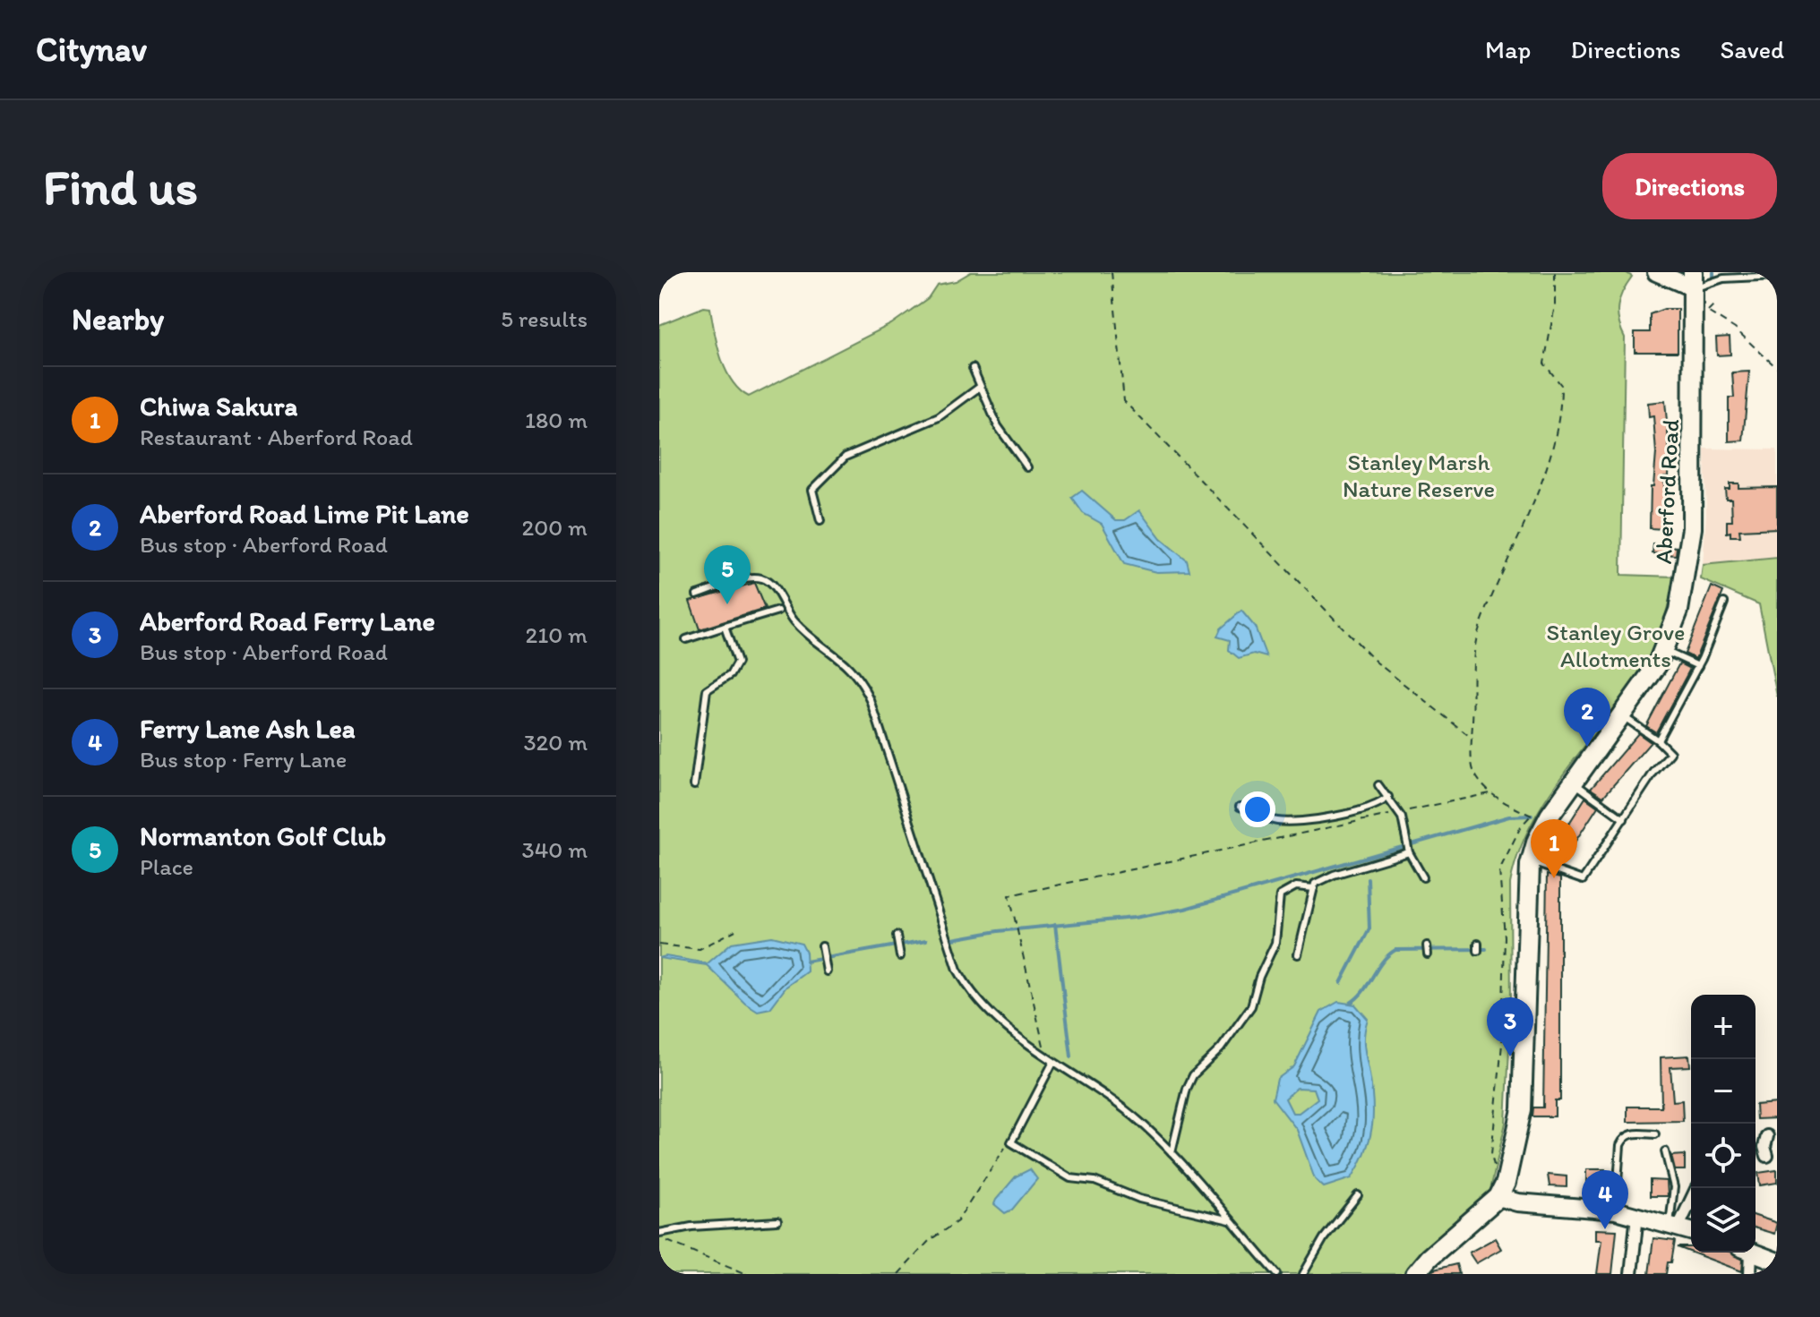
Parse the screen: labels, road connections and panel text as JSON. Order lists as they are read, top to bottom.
{
  "streets": {
    "main road": ["Aberford Road"]
  },
  "parks": ["Stanley Marsh Nature Reserve", "Stanley Grove Allotments"],
  "page": {
    "header": "Citynav",
    "nav": ["Map", "Directions", "Saved"],
    "buttons": "Directions",
    "title": "Find us",
    "heading": ["Nearby", "5 results"],
    "list": [
      {
        "mark": "1",
        "name": "Chiwa Sakura",
        "note": "Restaurant · Aberford Road",
        "value": "180 m"
      },
      {
        "mark": "2",
        "name": "Aberford Road Lime Pit Lane",
        "note": "Bus stop · Aberford Road",
        "value": "200 m"
      },
      {
        "mark": "3",
        "name": "Aberford Road Ferry Lane",
        "note": "Bus stop · Aberford Road",
        "value": "210 m"
      },
      {
        "mark": "4",
        "name": "Ferry Lane Ash Lea",
        "note": "Bus stop · Ferry Lane",
        "value": "320 m"
      },
      {
        "mark": "5",
        "name": "Normanton Golf Club",
        "note": "Place",
        "value": "340 m"
      }
    ],
    "pins": [
      "5",
      "2",
      "1",
      "3",
      "4"
    ],
    "map_buttons": ["+", "−"]
  }
}
